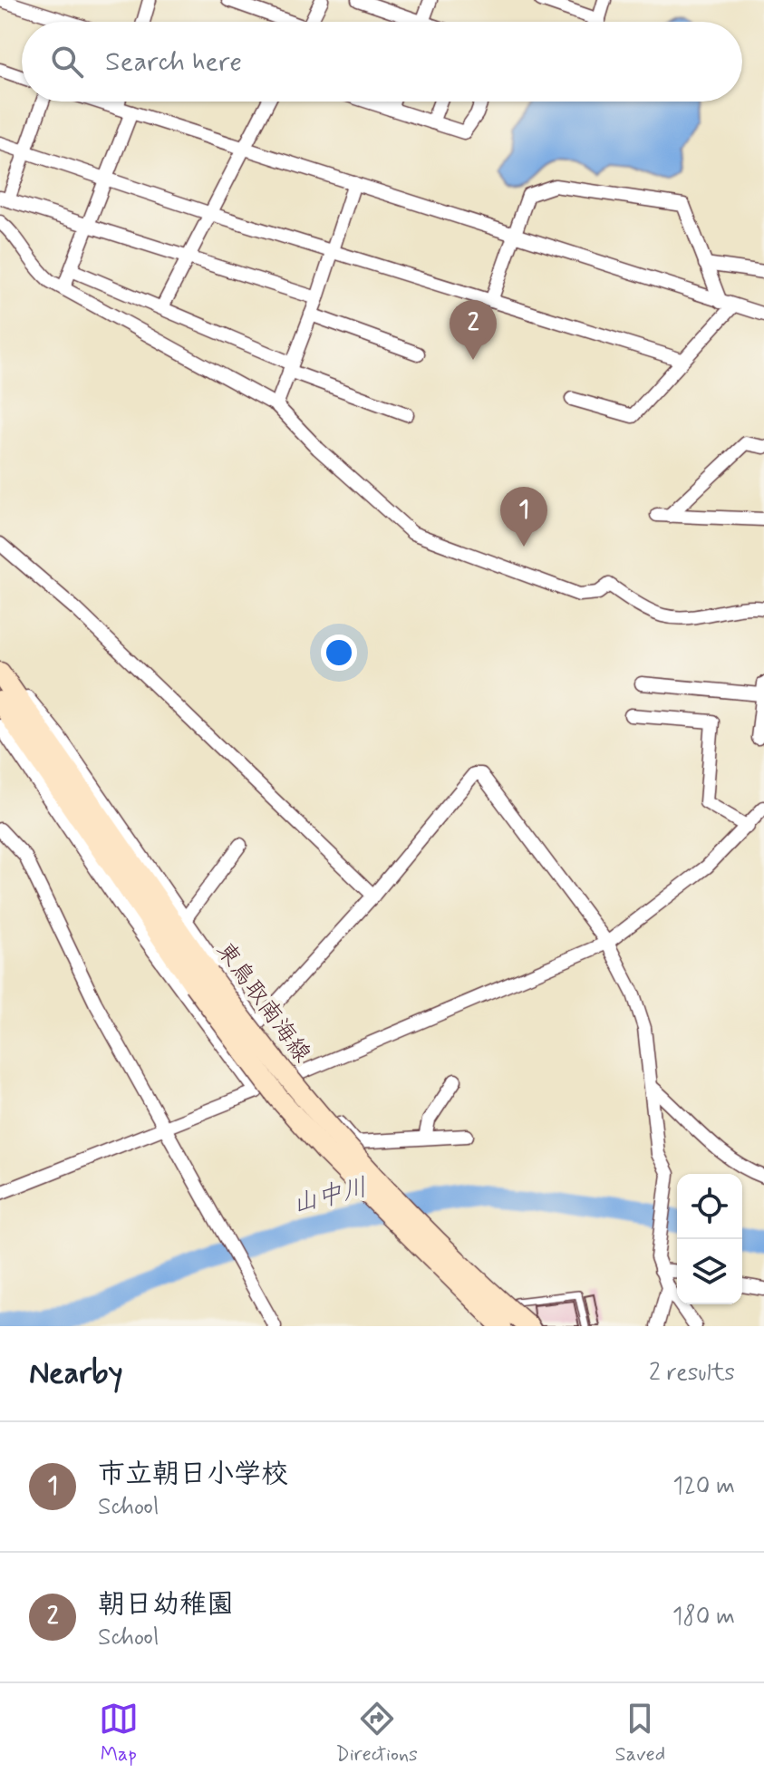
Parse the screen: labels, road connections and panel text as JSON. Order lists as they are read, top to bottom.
{
  "streets": {
    "main road": ["東鳥取南海線"]
  },
  "water": ["山中川"],
  "page": {
    "search": "Search here",
    "pins": ["2", "1"],
    "heading": ["Nearby", "2 results"],
    "list": [
      {
        "mark": "1",
        "name": "市立朝日小学校",
        "note": "School",
        "value": "120 m"
      },
      {
        "mark": "2",
        "name": "朝日幼稚園",
        "note": "School",
        "value": "180 m"
      }
    ],
    "nav": ["Map", "Directions", "Saved"]
  }
}
